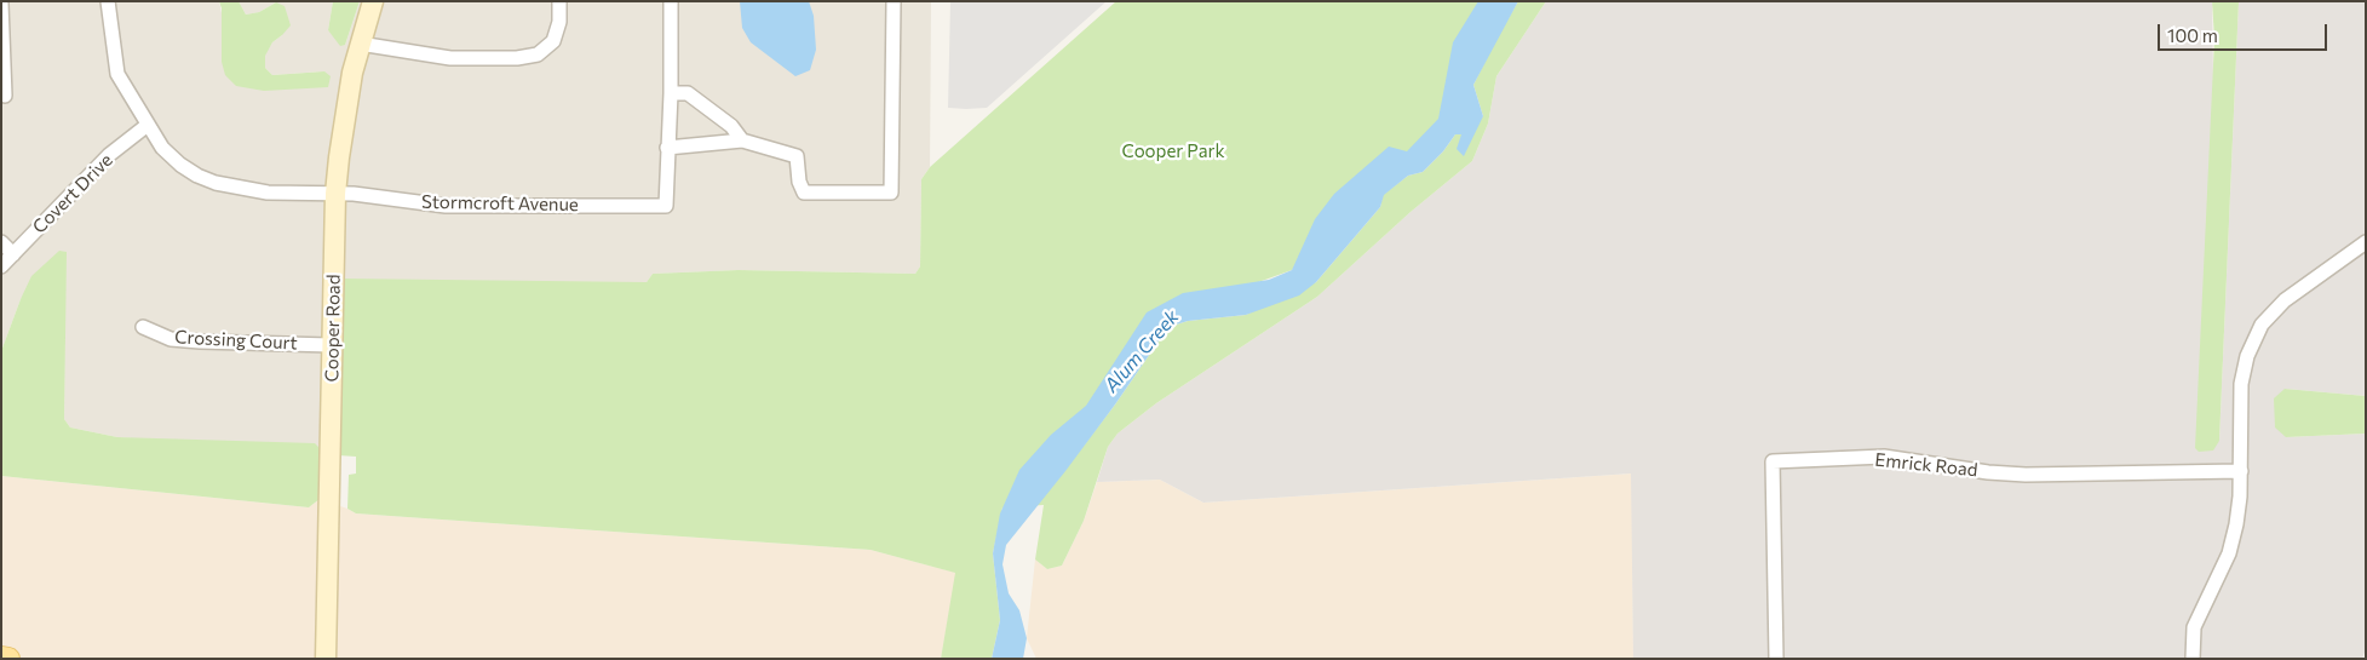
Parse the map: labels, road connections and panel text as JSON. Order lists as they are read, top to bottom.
{
  "streets": {
    "street": [
      "Covert Drive",
      "Stormcroft Avenue",
      "Cooper Road",
      "Crossing Court",
      "Emrick Road"
    ]
  },
  "crossings": [
    ["Covert Drive", "Stormcroft Avenue"],
    ["Stormcroft Avenue", "Cooper Road"],
    ["Cooper Road", "Crossing Court"]
  ],
  "water": ["Alum Creek"],
  "parks": ["Cooper Park"],
  "scale_bar": "100 m"
}
